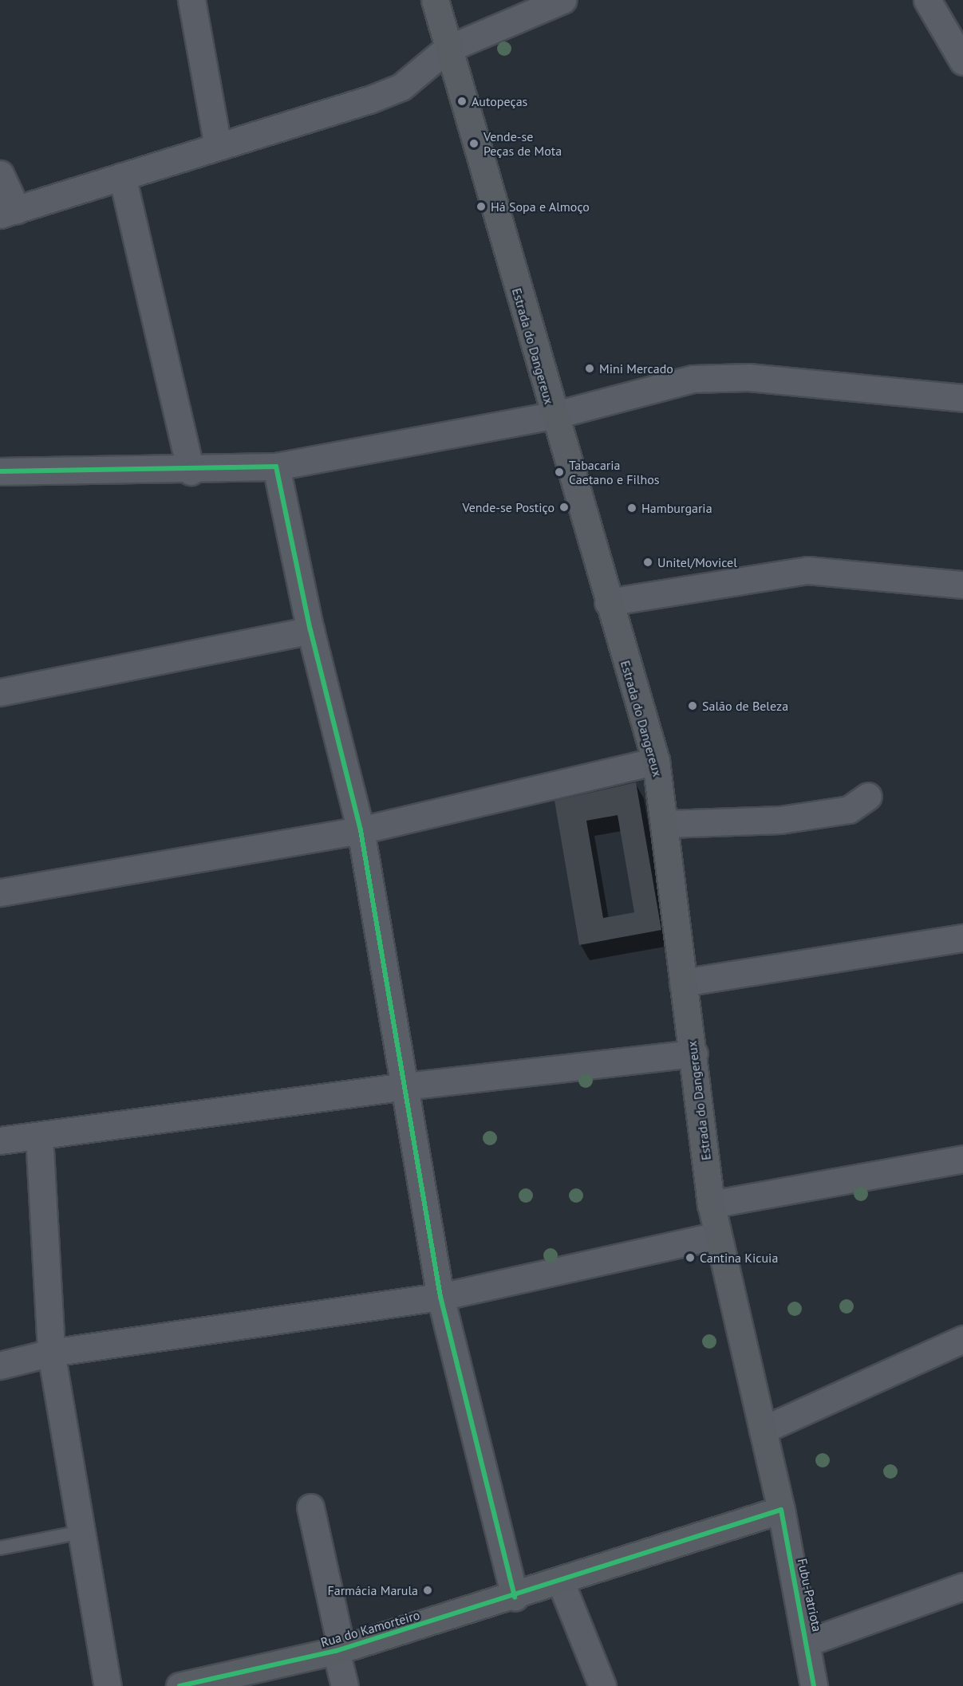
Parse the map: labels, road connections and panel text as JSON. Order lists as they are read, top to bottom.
{
  "streets": {
    "main road": ["Estrada do Dangereux", "Rua do Kamorteiro"],
    "street": ["Fubu-Patriota"]
  },
  "crossings": [
    ["Estrada do Dangereux", "Fubu-Patriota"],
    ["Estrada do Dangereux", "Rua do Kamorteiro"],
    ["Fubu-Patriota", "Rua do Kamorteiro"]
  ],
  "places": [
    "Autopeças",
    "Vende-se Peças de Mota",
    "Há Sopa e Almoço",
    "Mini Mercado",
    "Tabacaria Caetano e Filhos",
    "Vende-se Postiço",
    "Hamburgaria",
    "Unitel/Movicel",
    "Salão de Beleza",
    "Cantina Kicuia",
    "Farmácia Marula"
  ]
}
